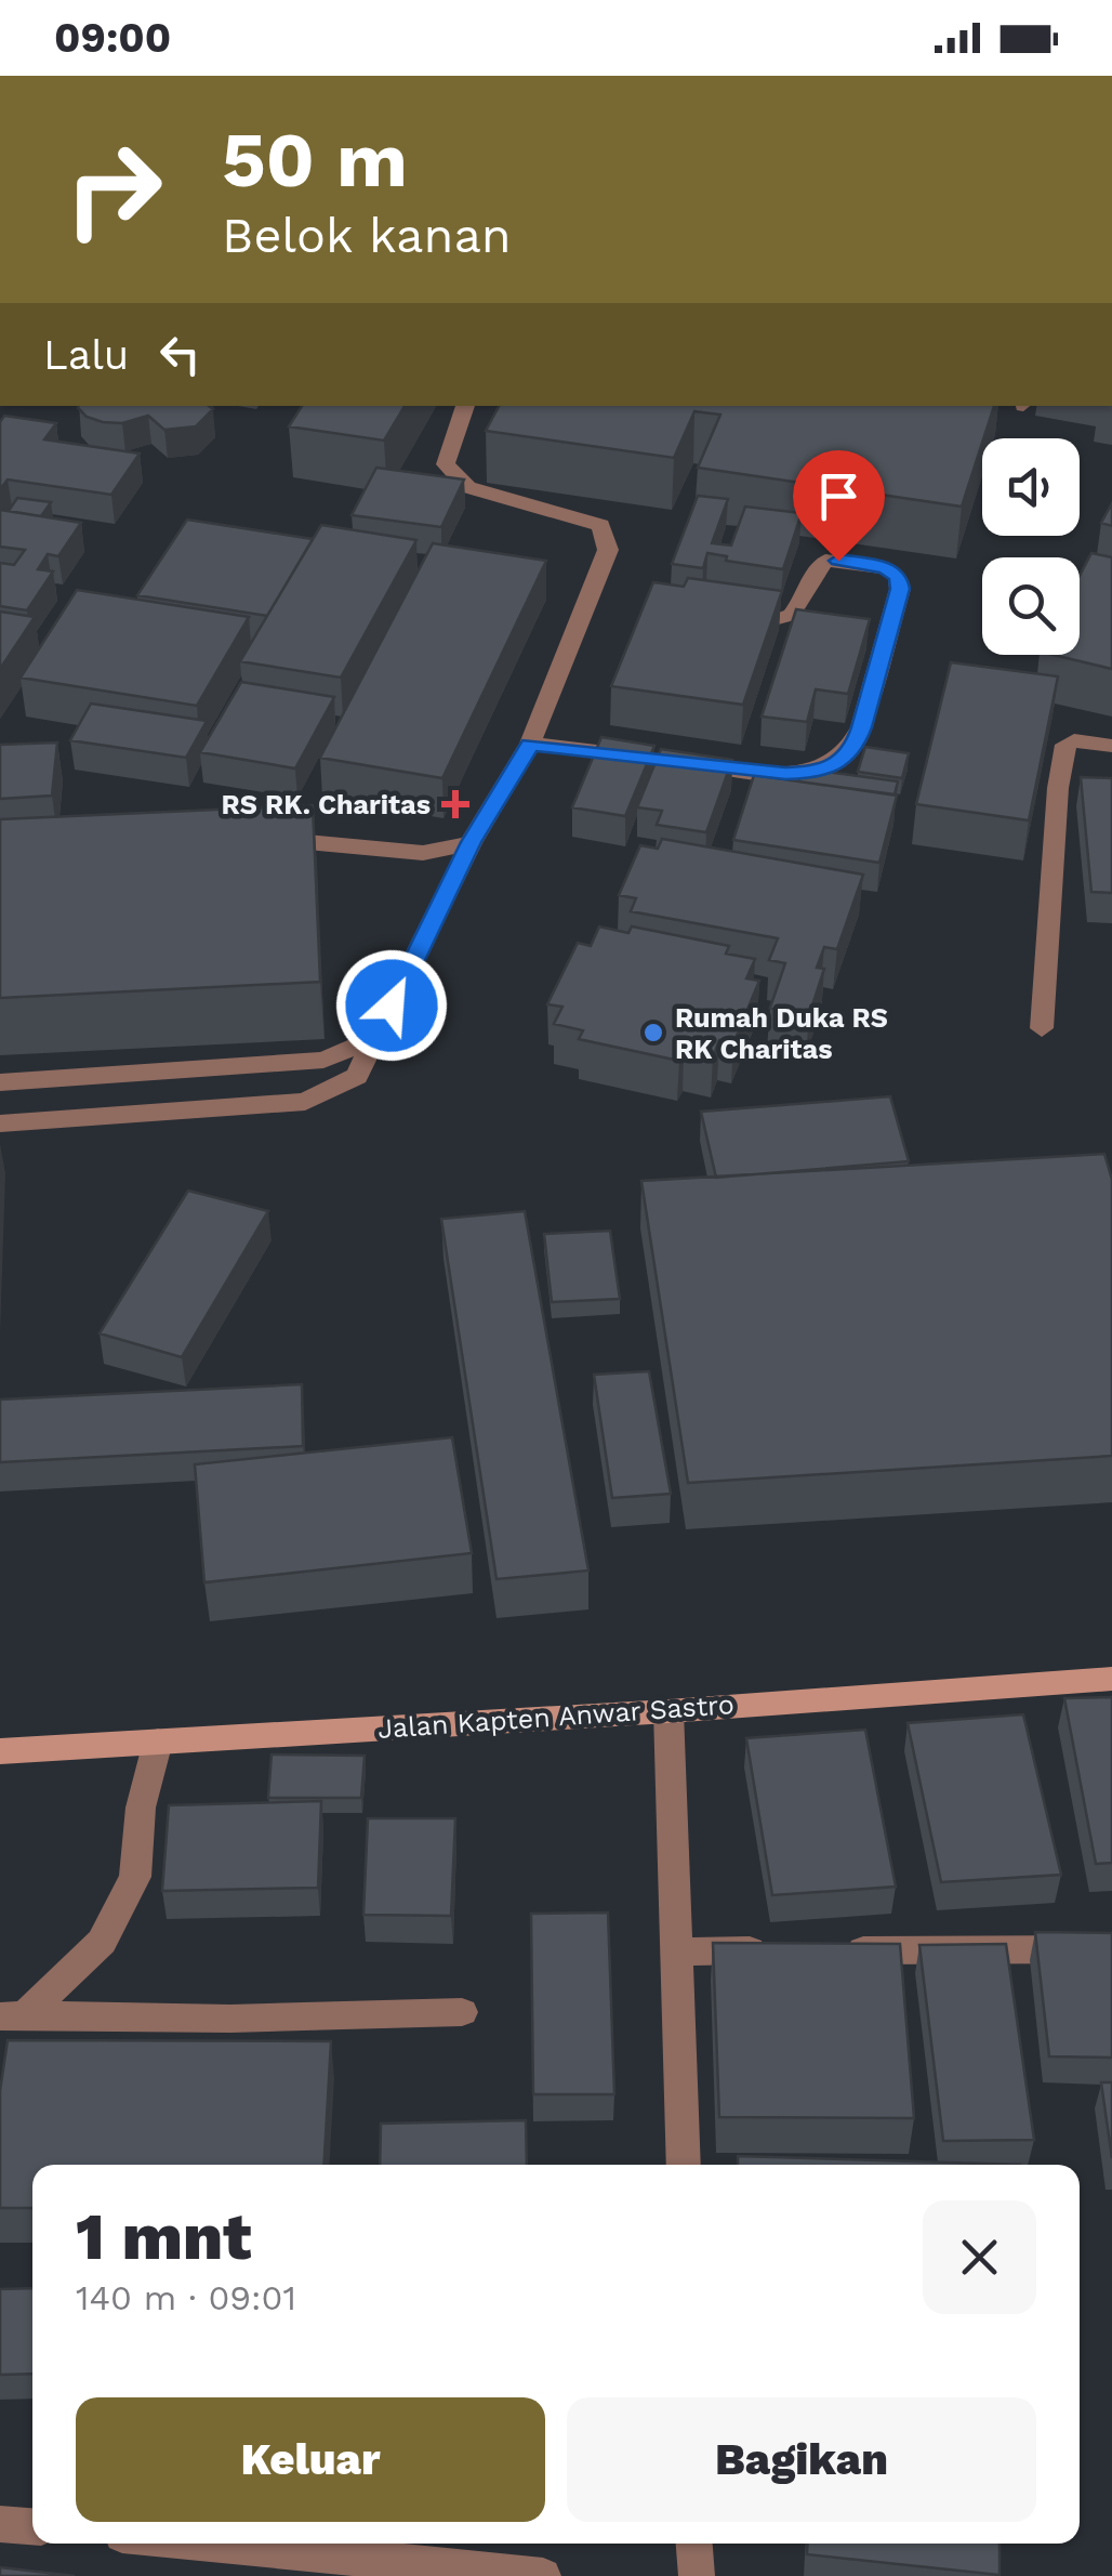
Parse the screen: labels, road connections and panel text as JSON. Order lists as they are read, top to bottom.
{
  "streets": {
    "street": ["Jalan Kapten Anwar Sastro"]
  },
  "places": {
    "health": ["RS RK. Charitas"],
    "other": ["Rumah Duka RS RK Charitas"]
  },
  "page": {
    "status": "09:00",
    "turn": ["50 m", "Belok kanan"],
    "then": "Lalu",
    "heading": ["1 mnt", "140 m · 09:01"],
    "buttons": ["Keluar", "Bagikan"]
  }
}
